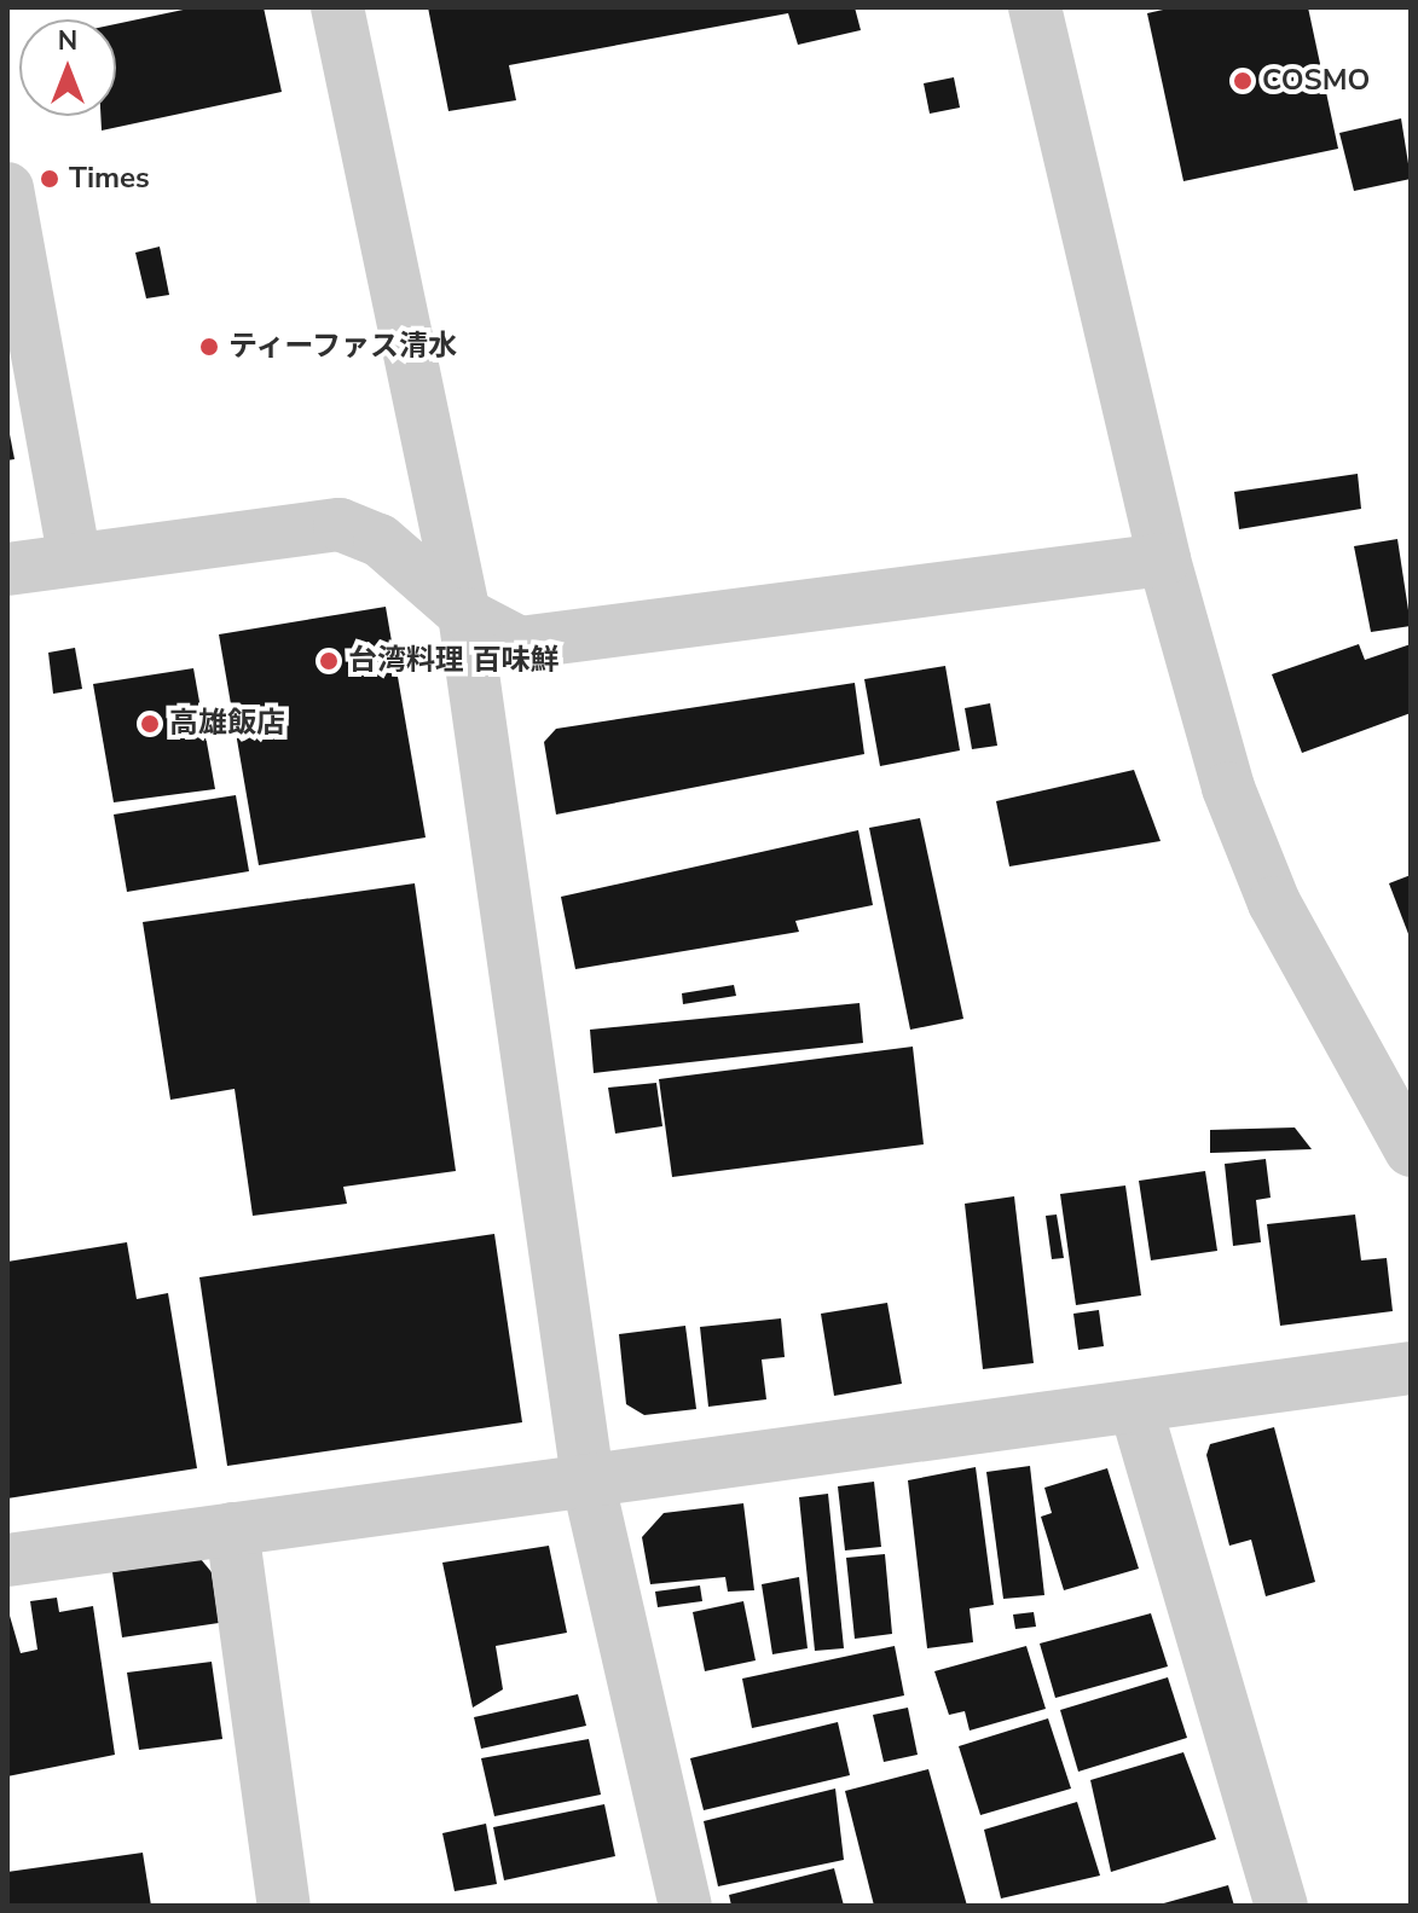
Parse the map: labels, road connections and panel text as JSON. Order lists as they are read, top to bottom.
{
  "places": [
    "COSMO",
    "Times",
    "ティーファス清水",
    "台湾料理 百味鮮",
    "高雄飯店"
  ],
  "north": "top"
}
